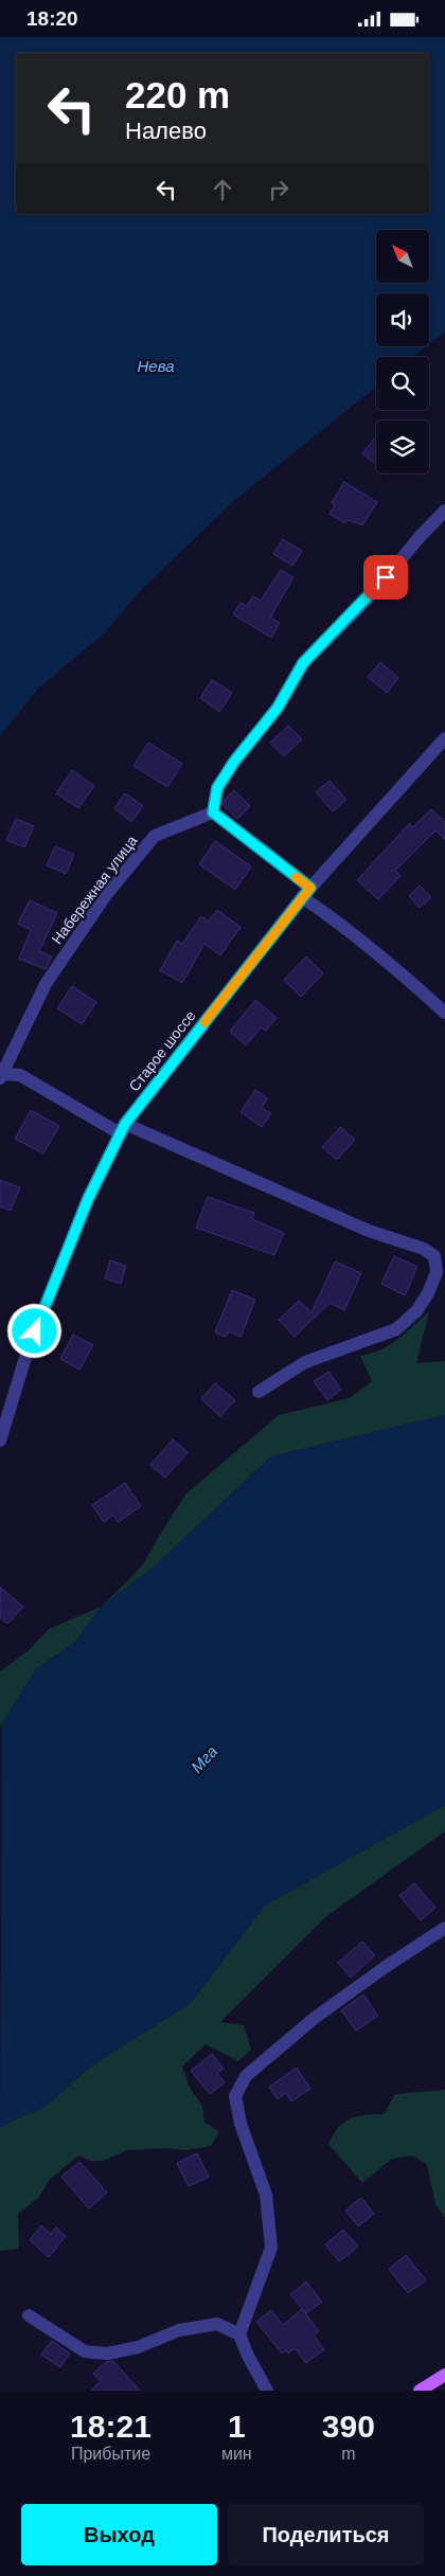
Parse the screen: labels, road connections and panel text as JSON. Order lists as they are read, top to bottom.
{
  "streets": {
    "street": ["Набережная улица", "Старое шоссе"]
  },
  "water": ["Нева", "Мга"],
  "north": "top left",
  "page": {
    "status": "18:20",
    "turn": ["220 m", "Налево"],
    "eta": [
      "18:21",
      "Прибытие",
      "1",
      "мин",
      "390",
      "m"
    ],
    "buttons": ["Выход", "Поделиться"]
  }
}
